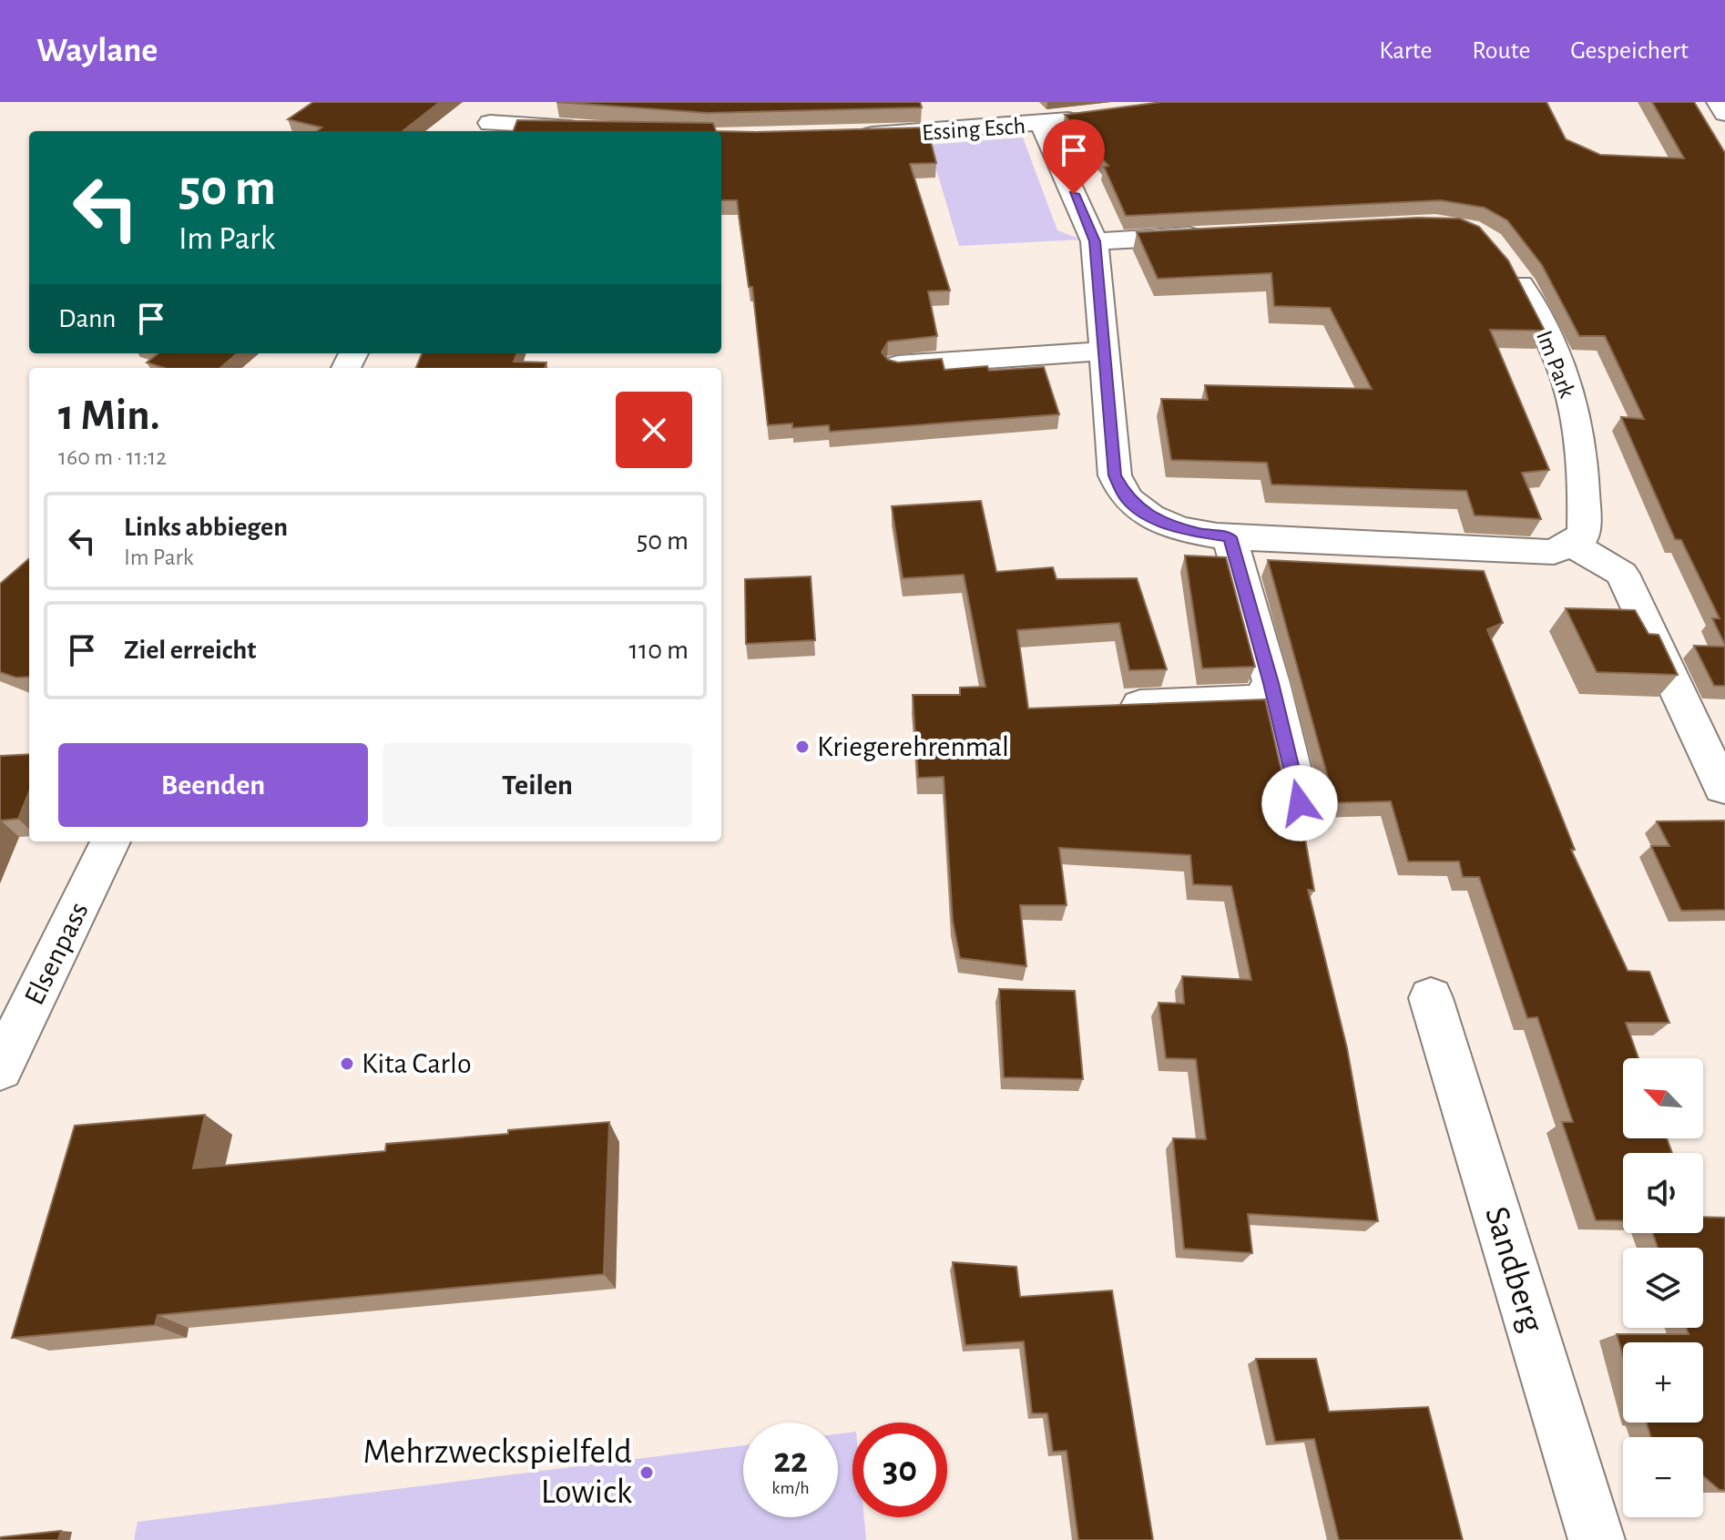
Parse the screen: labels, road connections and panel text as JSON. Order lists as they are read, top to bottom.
{
  "streets": {
    "street": [
      "Essing Esch",
      "Im Park",
      "Elsenpass",
      "Sandberg"
    ]
  },
  "places": ["Kriegerehrenmal", "Kita Carlo", "Mehrzweckspielfeld Lowick"],
  "north": "top left",
  "page": {
    "header": "Waylane",
    "nav": ["Karte", "Route", "Gespeichert"],
    "turn": ["50 m", "Im Park"],
    "then": "Dann",
    "heading": ["1 Min.", "160 m · 11:12"],
    "list": [
      {
        "name": "Links abbiegen",
        "note": "Im Park",
        "value": "50 m"
      },
      {
        "name": "Ziel erreicht",
        "value": "110 m"
      }
    ],
    "buttons": ["Beenden", "Teilen"],
    "map_buttons": ["+", "−"],
    "speed": "22 km/h",
    "limit": "30"
  }
}
